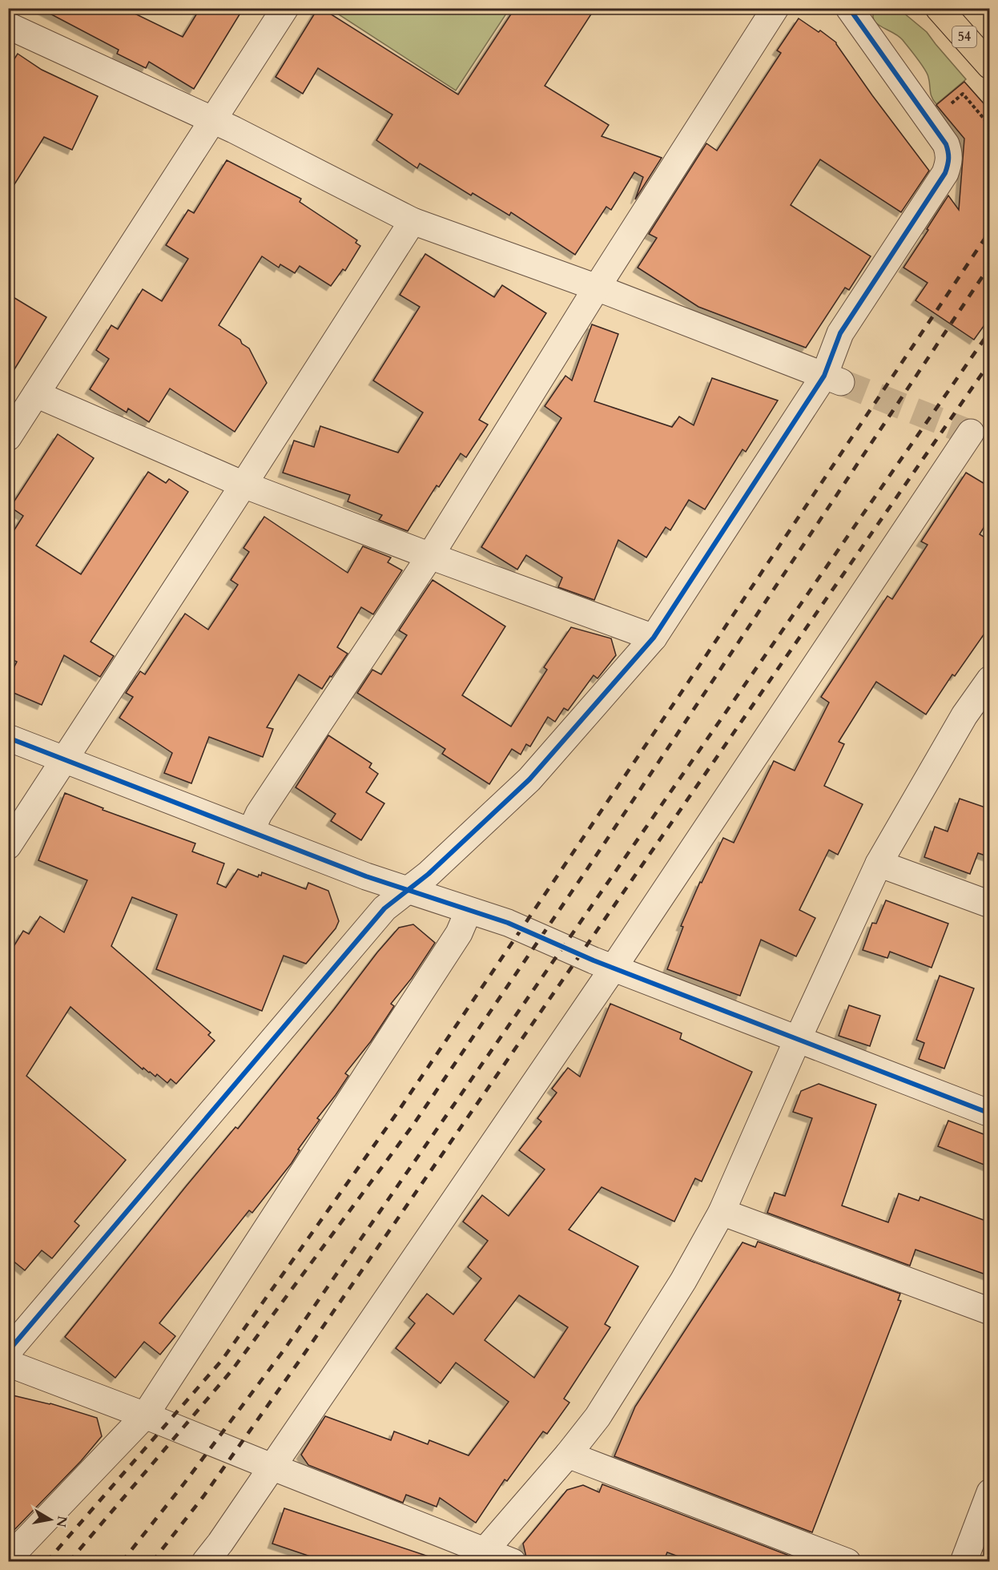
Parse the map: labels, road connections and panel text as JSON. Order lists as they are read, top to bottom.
{
  "streets": {
    "highway": ["54"]
  },
  "north": "right"
}
